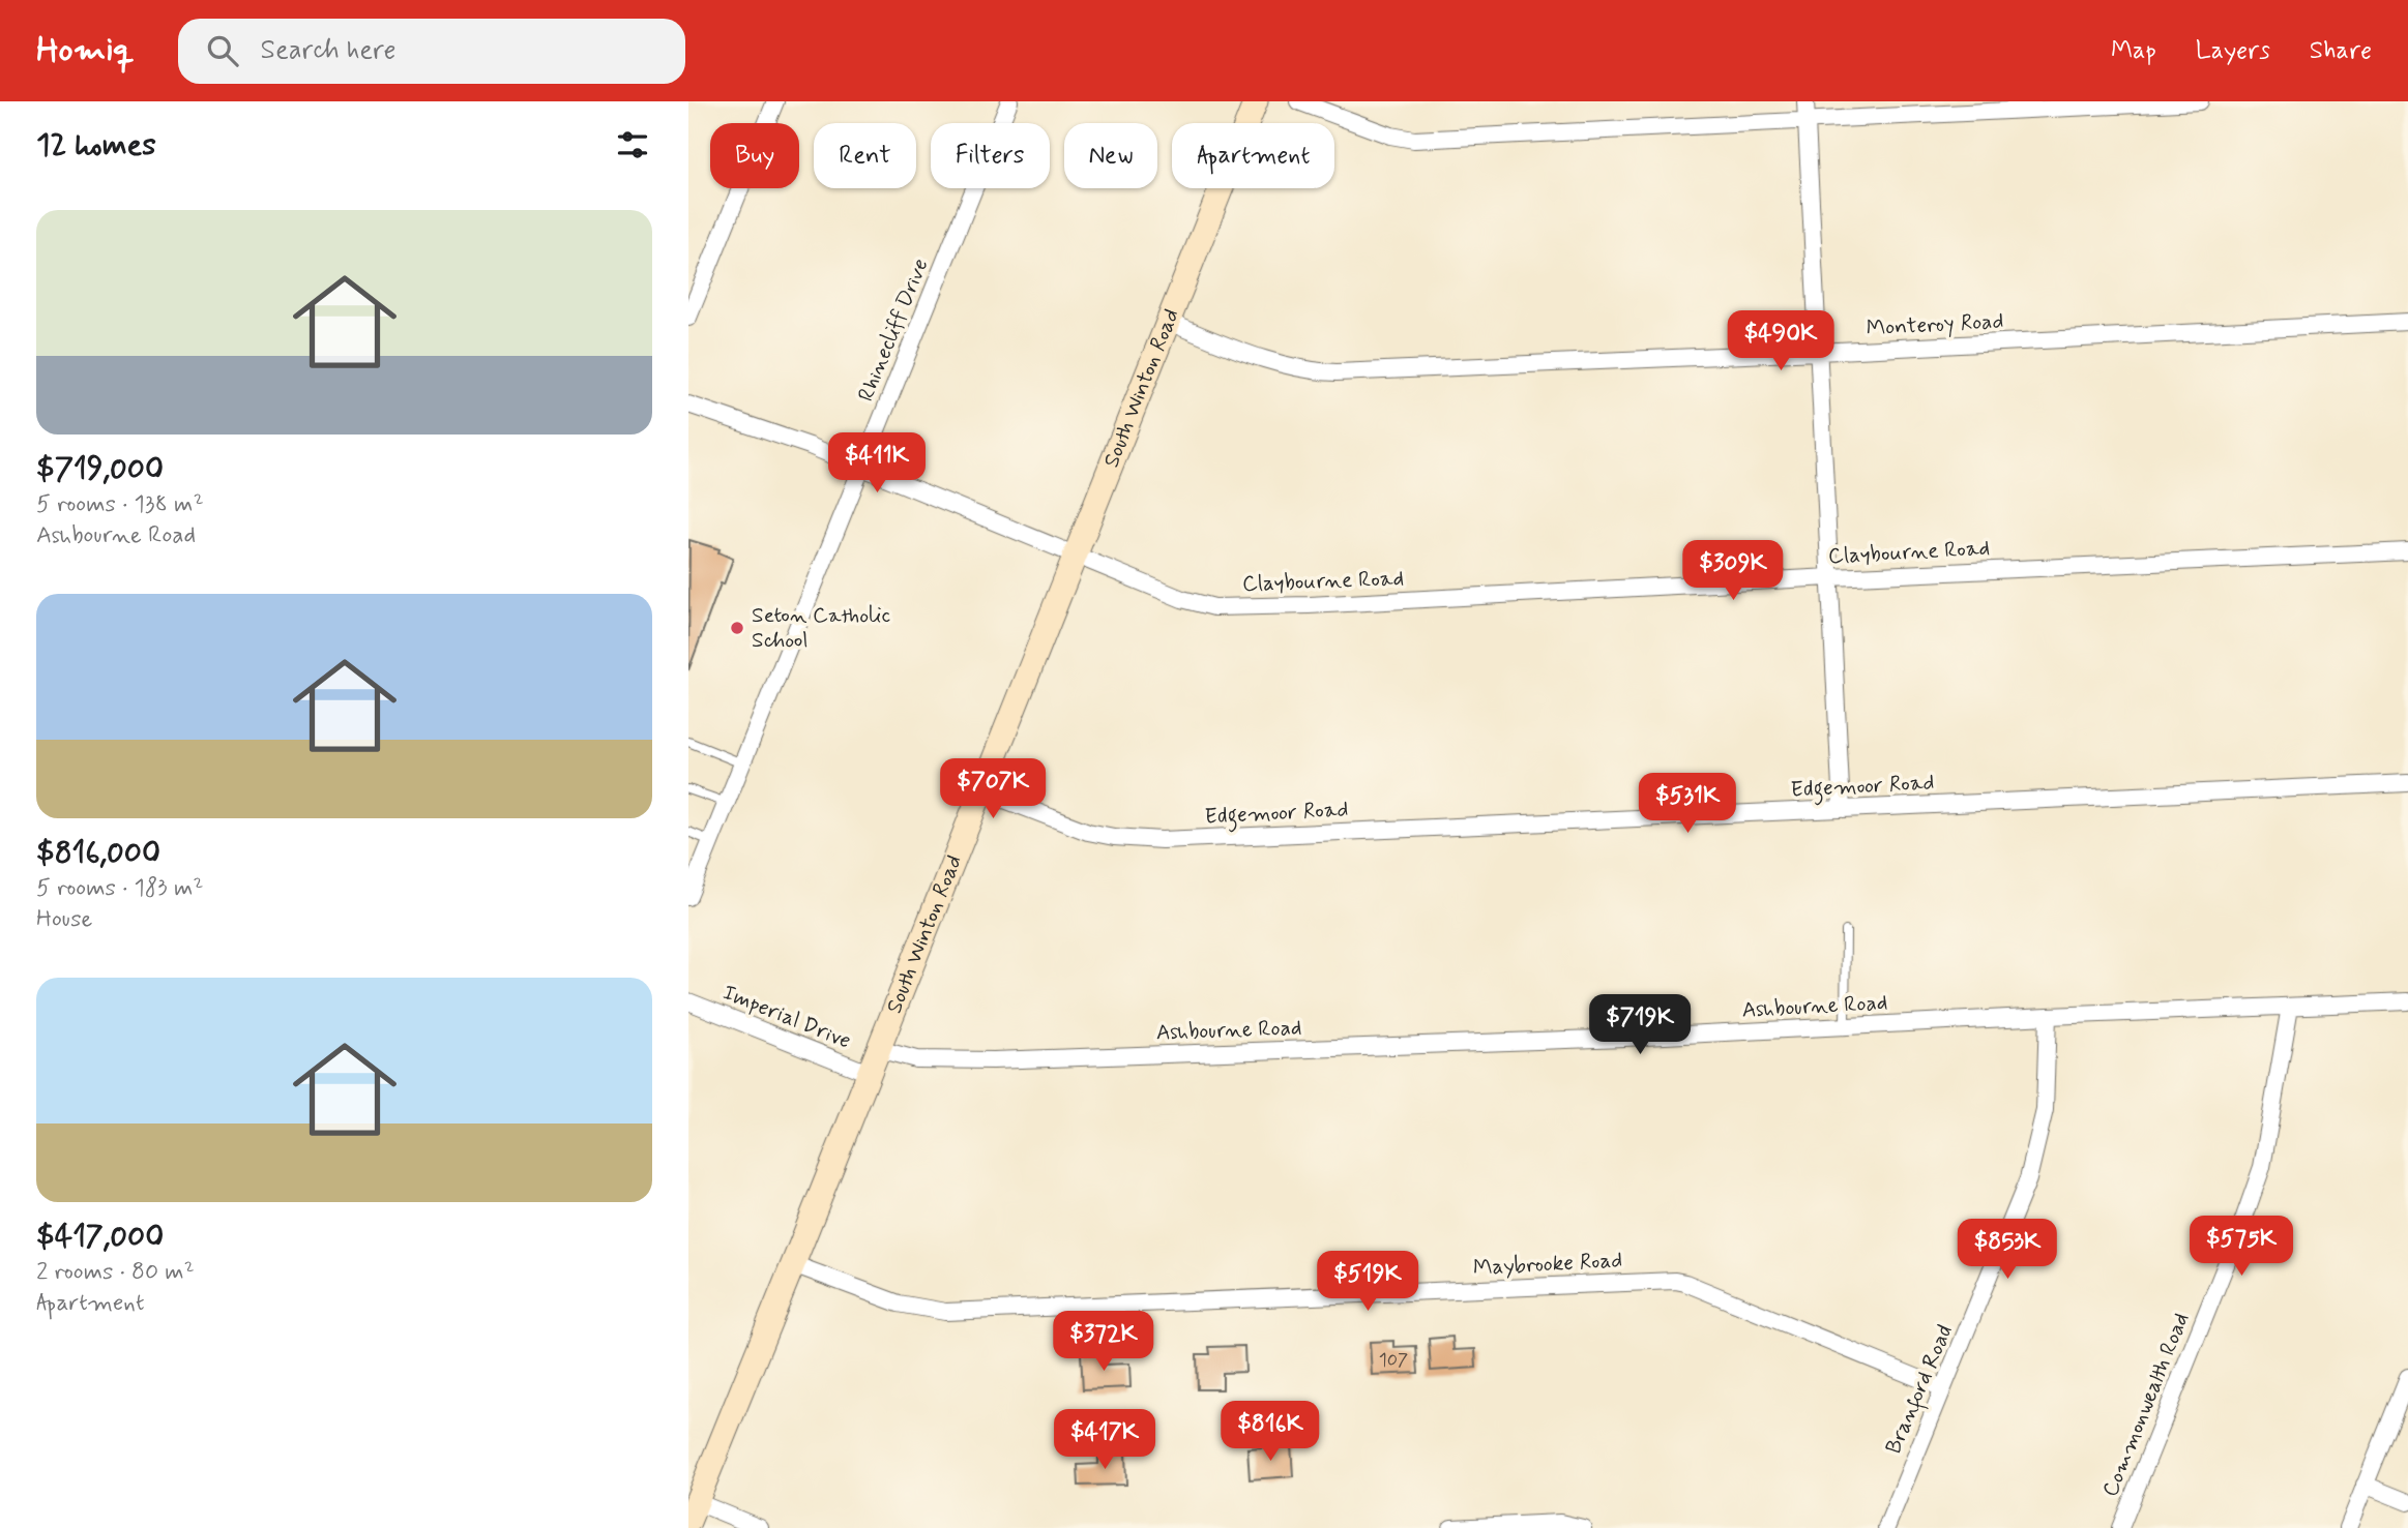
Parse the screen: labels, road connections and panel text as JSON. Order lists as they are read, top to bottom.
{
  "streets": {
    "main road": ["South Winton Road"],
    "street": [
      "Monteroy Road",
      "Rhinecliff Drive",
      "Claybourne Road",
      "Edgemoor Road",
      "Ashbourne Road",
      "Imperial Drive",
      "Maybrooke Road",
      "Branford Road",
      "Commonwealth Road"
    ]
  },
  "crossings": [
    ["Monteroy Road", "South Winton Road"],
    ["Rhinecliff Drive", "Claybourne Road"],
    ["South Winton Road", "Claybourne Road"],
    ["South Winton Road", "Edgemoor Road"],
    ["South Winton Road", "Ashbourne Road"],
    ["South Winton Road", "Imperial Drive"],
    ["South Winton Road", "Maybrooke Road"],
    ["Ashbourne Road", "Branford Road"],
    ["Ashbourne Road", "Commonwealth Road"],
    ["Maybrooke Road", "Branford Road"]
  ],
  "places": ["Seton Catholic School"],
  "house_numbers": ["107"],
  "page": {
    "header": "Homiq",
    "search": "Search here",
    "nav": ["Map", "Layers", "Share"],
    "heading": "12 homes",
    "chip": [
      "Buy",
      "Rent",
      "Filters",
      "New",
      "Apartment"
    ],
    "list": [
      {
        "name": "$719,000",
        "note": "5 rooms · 138 m² · Ashbourne Road"
      },
      {
        "name": "$816,000",
        "note": "5 rooms · 183 m² · House"
      },
      {
        "name": "$417,000",
        "note": "2 rooms · 80 m² · Apartment"
      }
    ],
    "price": [
      "$490K",
      "$411K",
      "$309K",
      "$707K",
      "$531K",
      "$719K",
      "$575K",
      "$853K",
      "$519K",
      "$372K",
      "$816K",
      "$417K"
    ]
  }
}
